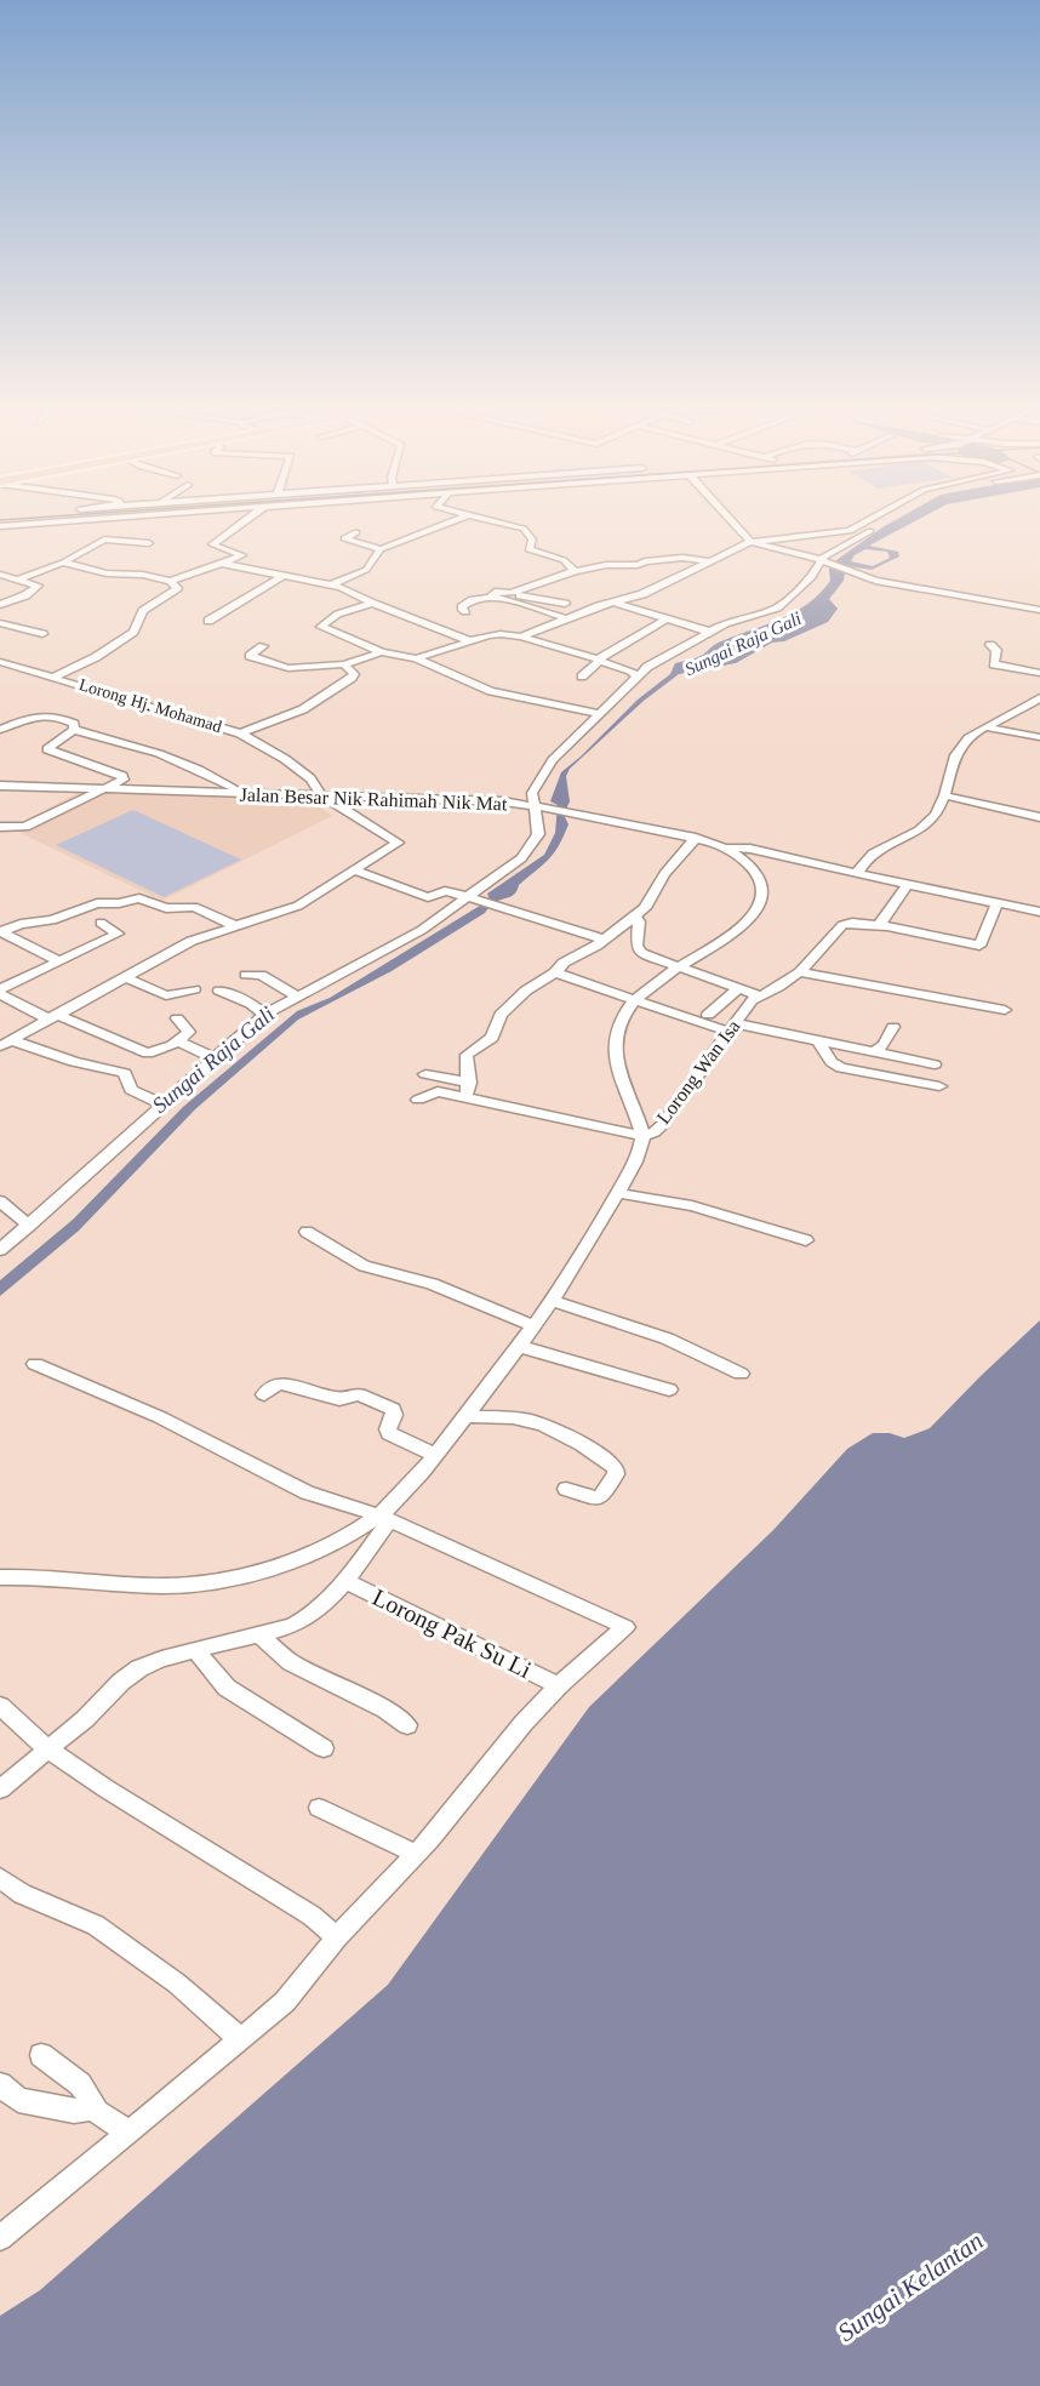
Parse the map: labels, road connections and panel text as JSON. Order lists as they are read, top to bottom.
{
  "streets": {
    "street": [
      "Lorong Hj. Mohamad",
      "Jalan Besar Nik Rahimah Nik Mat",
      "Lorong Wan Isa",
      "Lorong Pak Su Li"
    ]
  },
  "crossings": [
    ["Lorong Hj. Mohamad", "Jalan Besar Nik Rahimah Nik Mat"],
    ["Jalan Besar Nik Rahimah Nik Mat", "Lorong Wan Isa"]
  ],
  "water": ["Sungai Raja Gali", "Sungai Kelantan"]
}
